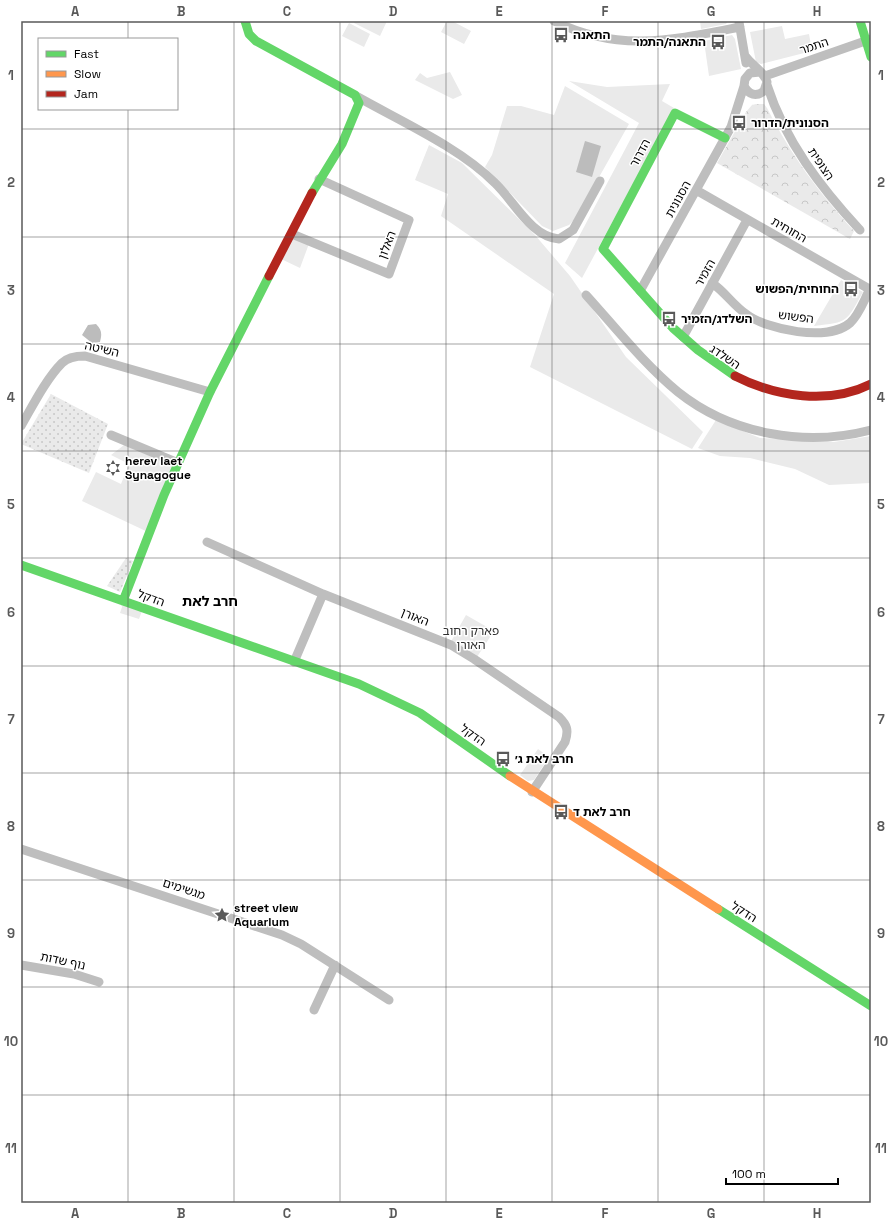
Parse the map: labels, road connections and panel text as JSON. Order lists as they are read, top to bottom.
{
  "streets": {
    "street": [
      "התמר",
      "הדרור",
      "הצופית",
      "הסנונית",
      "החוחית",
      "האלון",
      "הזמיר",
      "הפשוש",
      "השיטה",
      "השלדג",
      "הדקל",
      "האורן",
      "מגשימים",
      "נוף שדות"
    ]
  },
  "crossings": [
    ["התמר", "הצופית"],
    ["התמר", "הסנונית"],
    ["הדרור", "הסנונית"],
    ["הדרור", "השלדג"],
    ["הצופית", "הסנונית"],
    ["הסנונית", "החוחית"],
    ["הסנונית", "השלדג"],
    ["החוחית", "הזמיר"],
    ["החוחית", "הפשוש"],
    ["הזמיר", "הפשוש"],
    ["הזמיר", "השלדג"],
    ["הדקל", "האורן"]
  ],
  "districts": ["חרב לאת"],
  "parks": ["פארק רחוב האורן"],
  "places": {
    "bus stop": [
      "התאנה",
      "התאנה/התמר",
      "הסנונית/הדרור",
      "החוחית/הפשוש",
      "השלדג/הזמיר",
      "חרב לאת ג׳",
      "חרב לאת ד"
    ],
    "synagogue": ["herev laet Synagogue"],
    "place": ["street view Aquarium"]
  },
  "legend": ["Fast", "Slow", "Jam"],
  "scale_bar": "100 m",
  "grid": {
    "columns": [
      "A",
      "B",
      "C",
      "D",
      "E",
      "F",
      "G",
      "H"
    ],
    "rows": [
      "1",
      "2",
      "3",
      "4",
      "5",
      "6",
      "7",
      "8",
      "9",
      "10",
      "11"
    ]
  }
}
